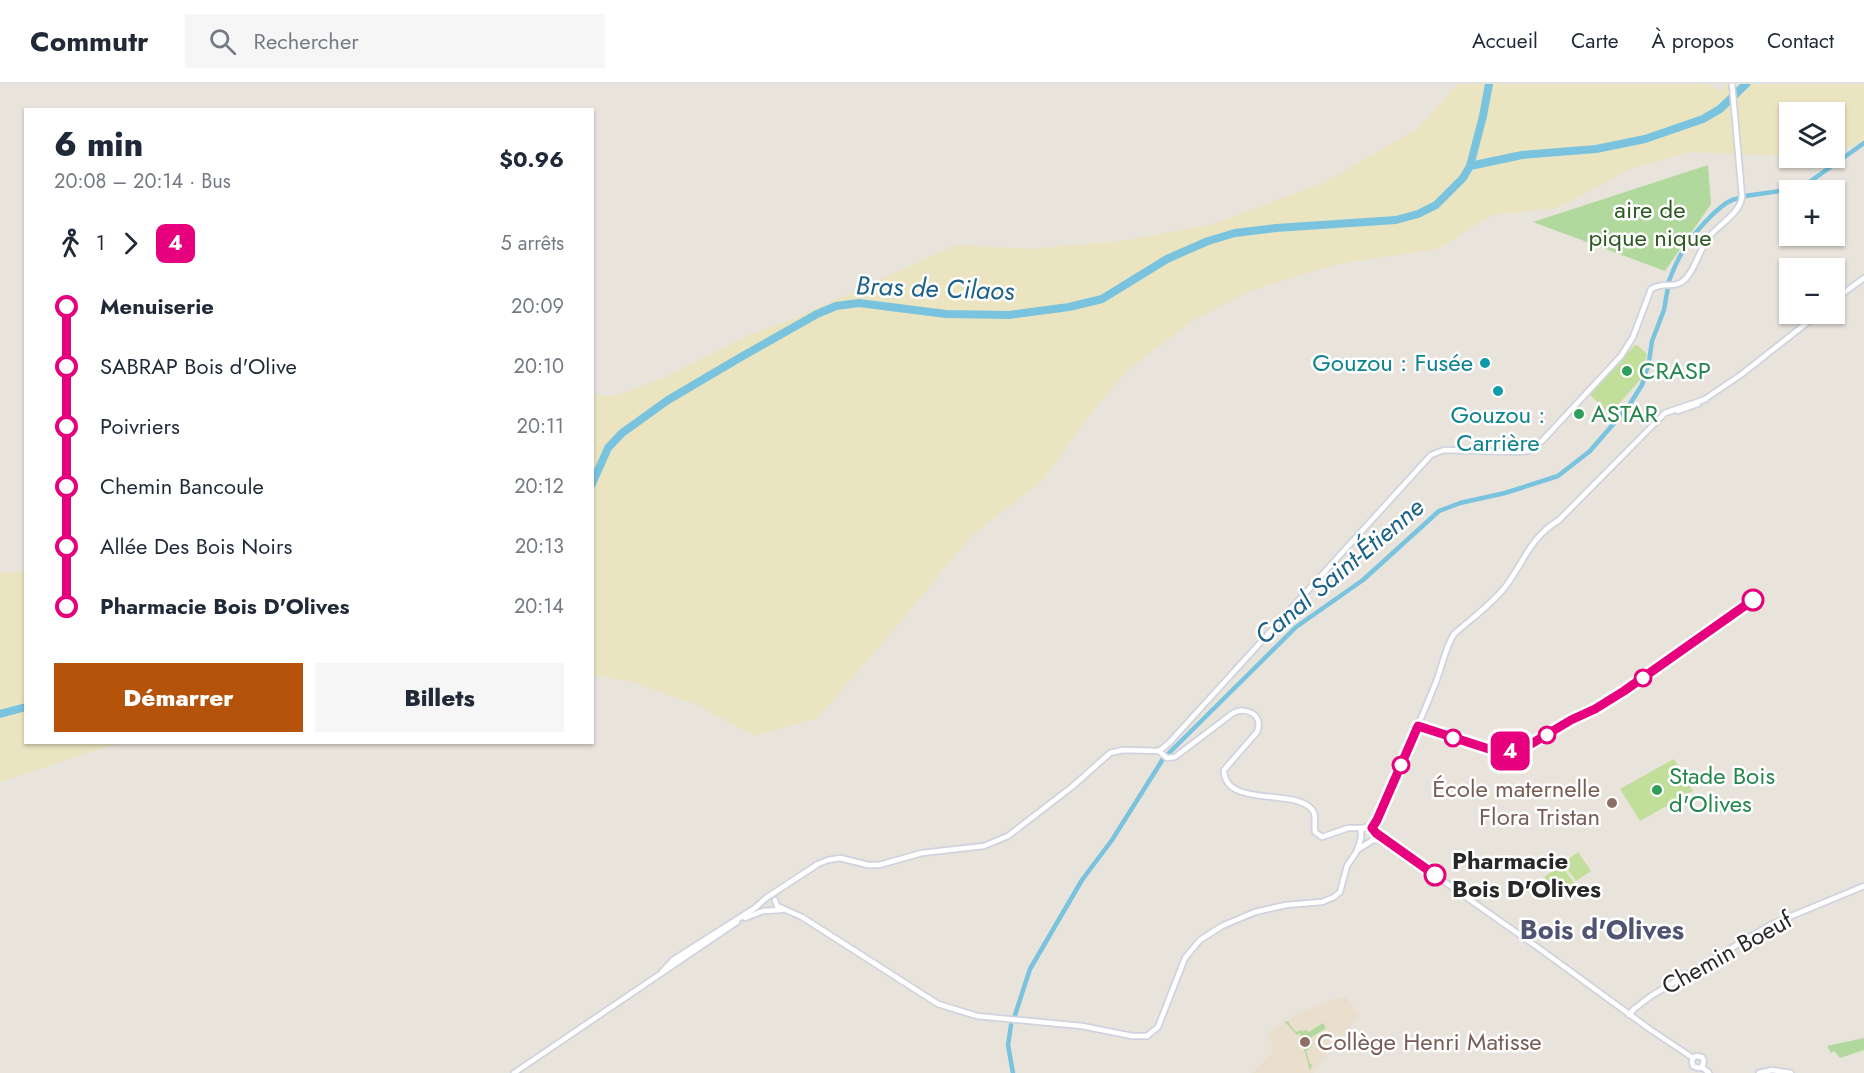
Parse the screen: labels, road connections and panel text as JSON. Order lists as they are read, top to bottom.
{
  "streets": {
    "main road": ["Chemin Boeuf"]
  },
  "districts": ["Bois d'Olives"],
  "water": ["Bras de Cilaos", "Canal Saint-Étienne"],
  "parks": ["aire de pique nique"],
  "places": [
    "Gouzou : Fusée",
    "CRASP",
    "Gouzou : Carrière",
    "ASTAR",
    "Stade Bois d'Olives",
    "École maternelle Flora Tristan",
    "Pharmacie Bois D'Olives",
    "Collège Henri Matisse"
  ],
  "lines": ["bus line 4"],
  "page": {
    "header": "Commutr",
    "search": "Rechercher",
    "nav": [
      "Accueil",
      "Carte",
      "À propos",
      "Contact"
    ],
    "on_map": "4",
    "map_buttons": ["+", "−"],
    "heading": ["6 min", "20:08 – 20:14 · Bus", "$0.96"],
    "legs": ["1", "4", "5 arrêts"],
    "list": [
      {
        "name": "Menuiserie",
        "value": "20:09"
      },
      {
        "name": "SABRAP Bois d'Olive",
        "value": "20:10"
      },
      {
        "name": "Poivriers",
        "value": "20:11"
      },
      {
        "name": "Chemin Bancoule",
        "value": "20:12"
      },
      {
        "name": "Allée Des Bois Noirs",
        "value": "20:13"
      },
      {
        "name": "Pharmacie Bois D'Olives",
        "value": "20:14"
      }
    ],
    "buttons": ["Démarrer", "Billets"]
  }
}
